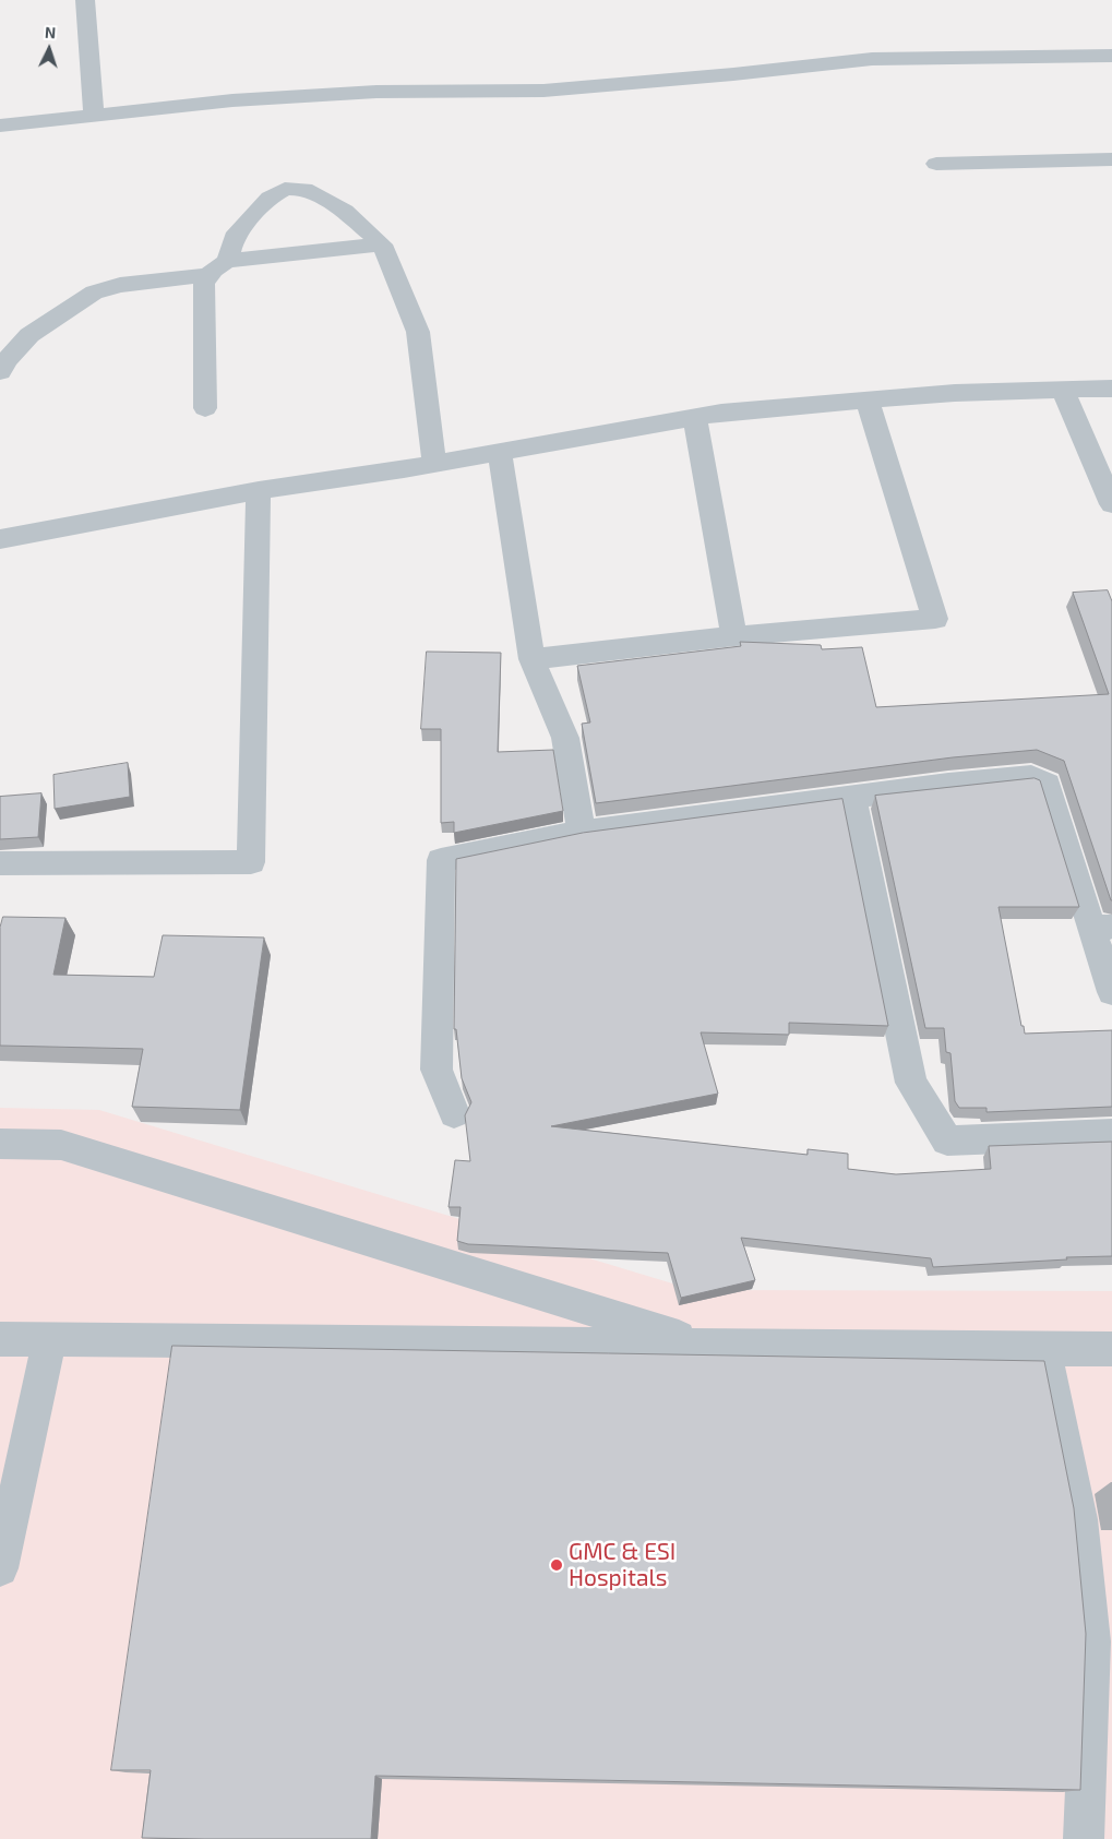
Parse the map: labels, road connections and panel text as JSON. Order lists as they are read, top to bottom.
{
  "places": ["GMC & ESI Hospitals"],
  "north": "top"
}
